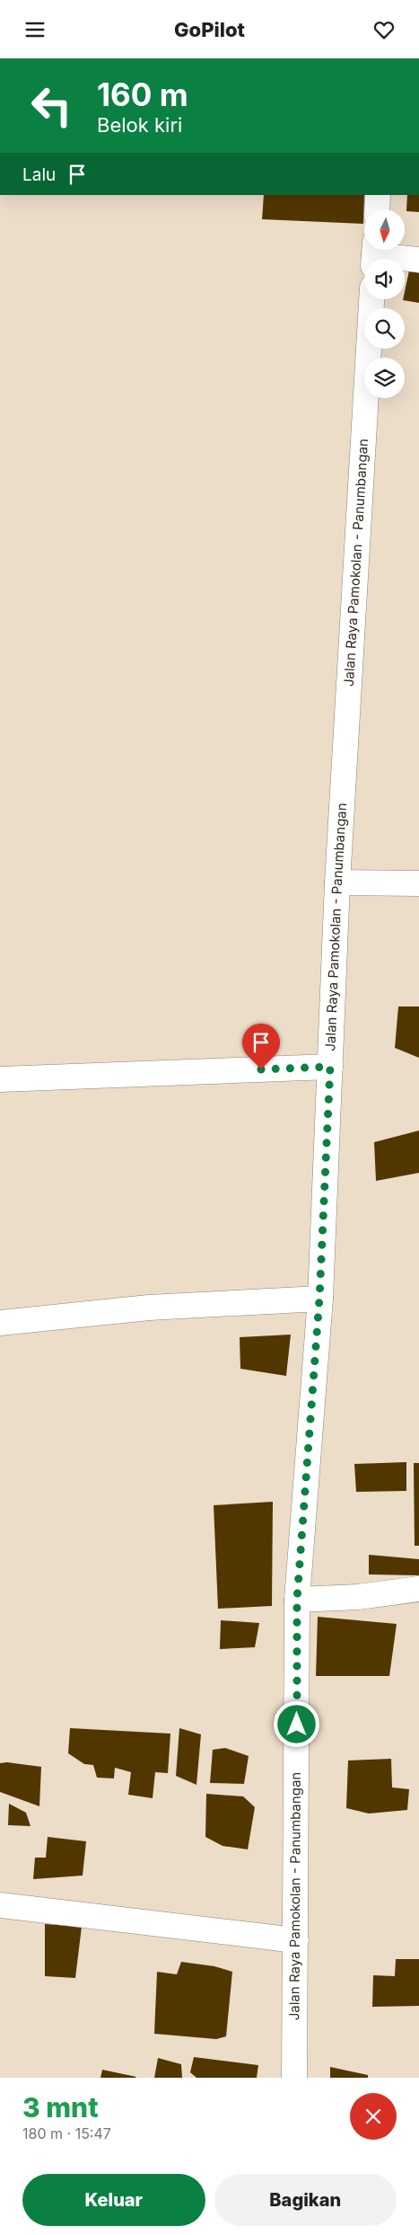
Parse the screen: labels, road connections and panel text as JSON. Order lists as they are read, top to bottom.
{
  "streets": {
    "main road": ["Jalan Raya Pamokolan - Panumbangan"]
  },
  "north": "bottom",
  "page": {
    "header": "GoPilot",
    "turn": ["160 m", "Belok kiri"],
    "then": "Lalu",
    "heading": ["3 mnt", "180 m · 15:47"],
    "buttons": ["Keluar", "Bagikan"]
  }
}
